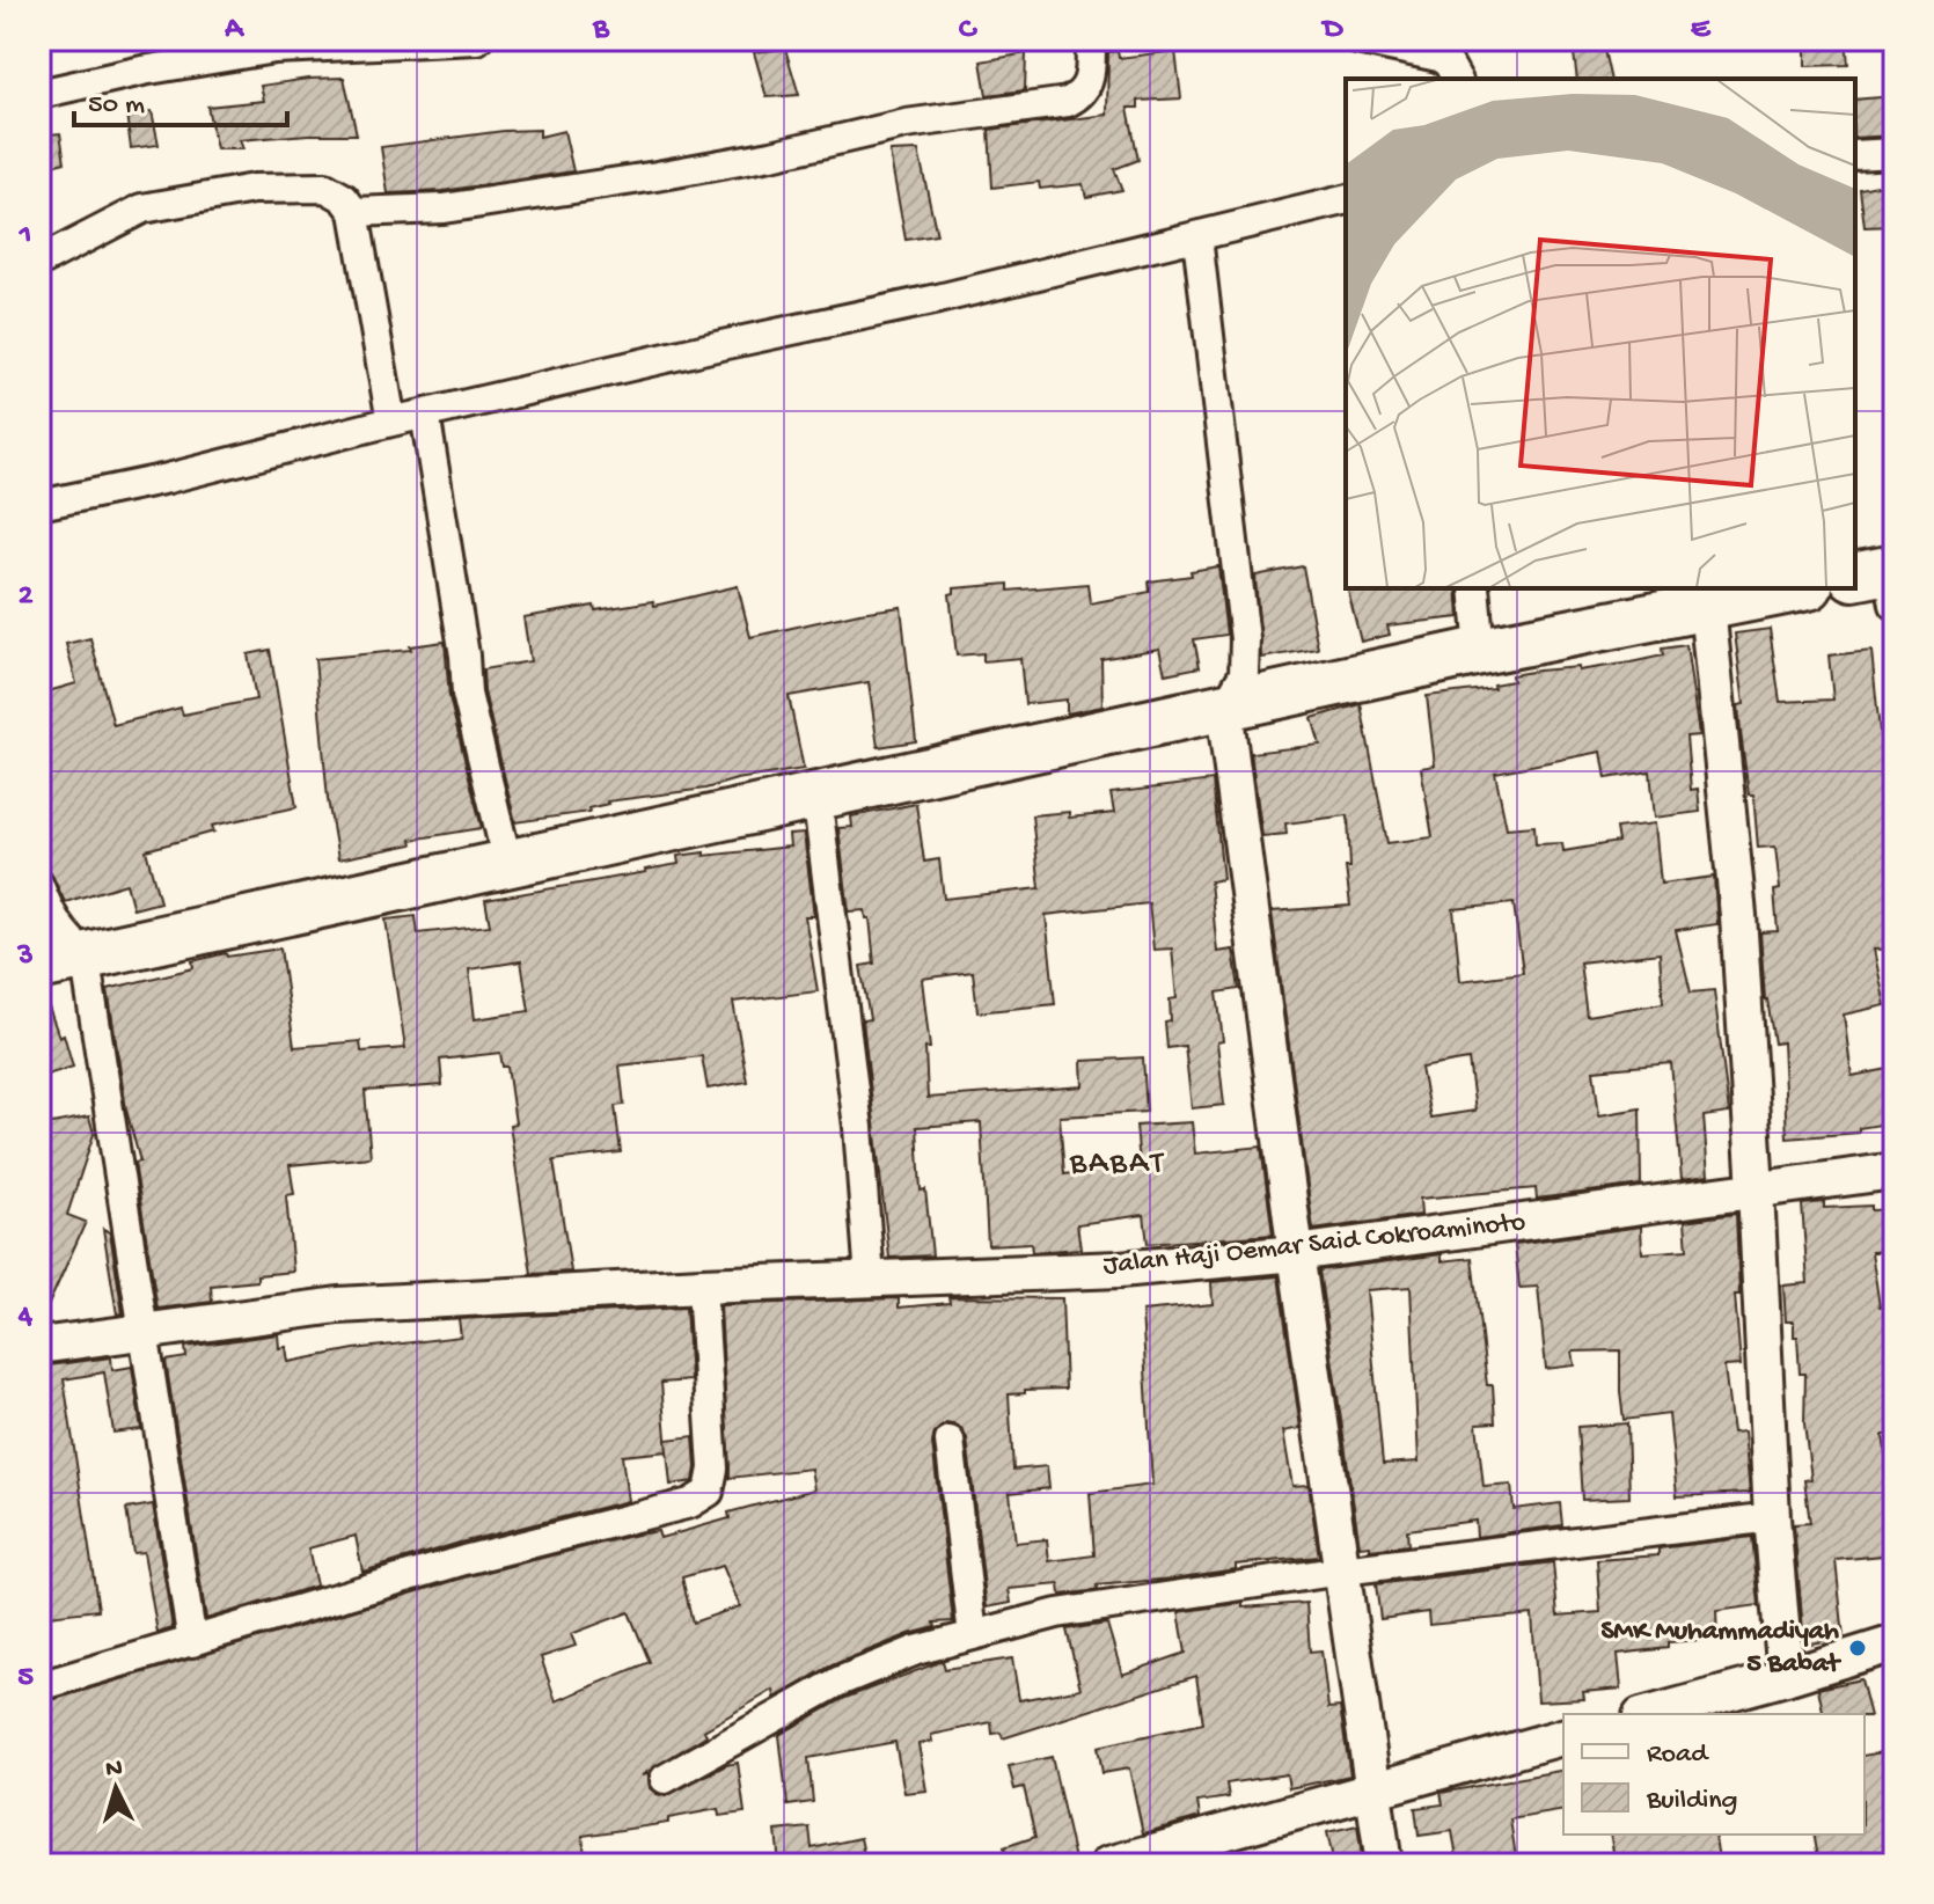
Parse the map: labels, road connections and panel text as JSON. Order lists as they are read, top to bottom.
{
  "streets": {
    "street": ["Jalan Haji Oemar Said Cokroaminoto"]
  },
  "districts": ["BABAT"],
  "places": ["SMK Muhammadiyah 5 Babat"],
  "legend": ["Road", "Building"],
  "scale_bar": "50 m",
  "north": "top",
  "grid": {
    "columns": [
      "A",
      "B",
      "C",
      "D",
      "E"
    ],
    "rows": [
      "1",
      "2",
      "3",
      "4",
      "5"
    ]
  }
}
